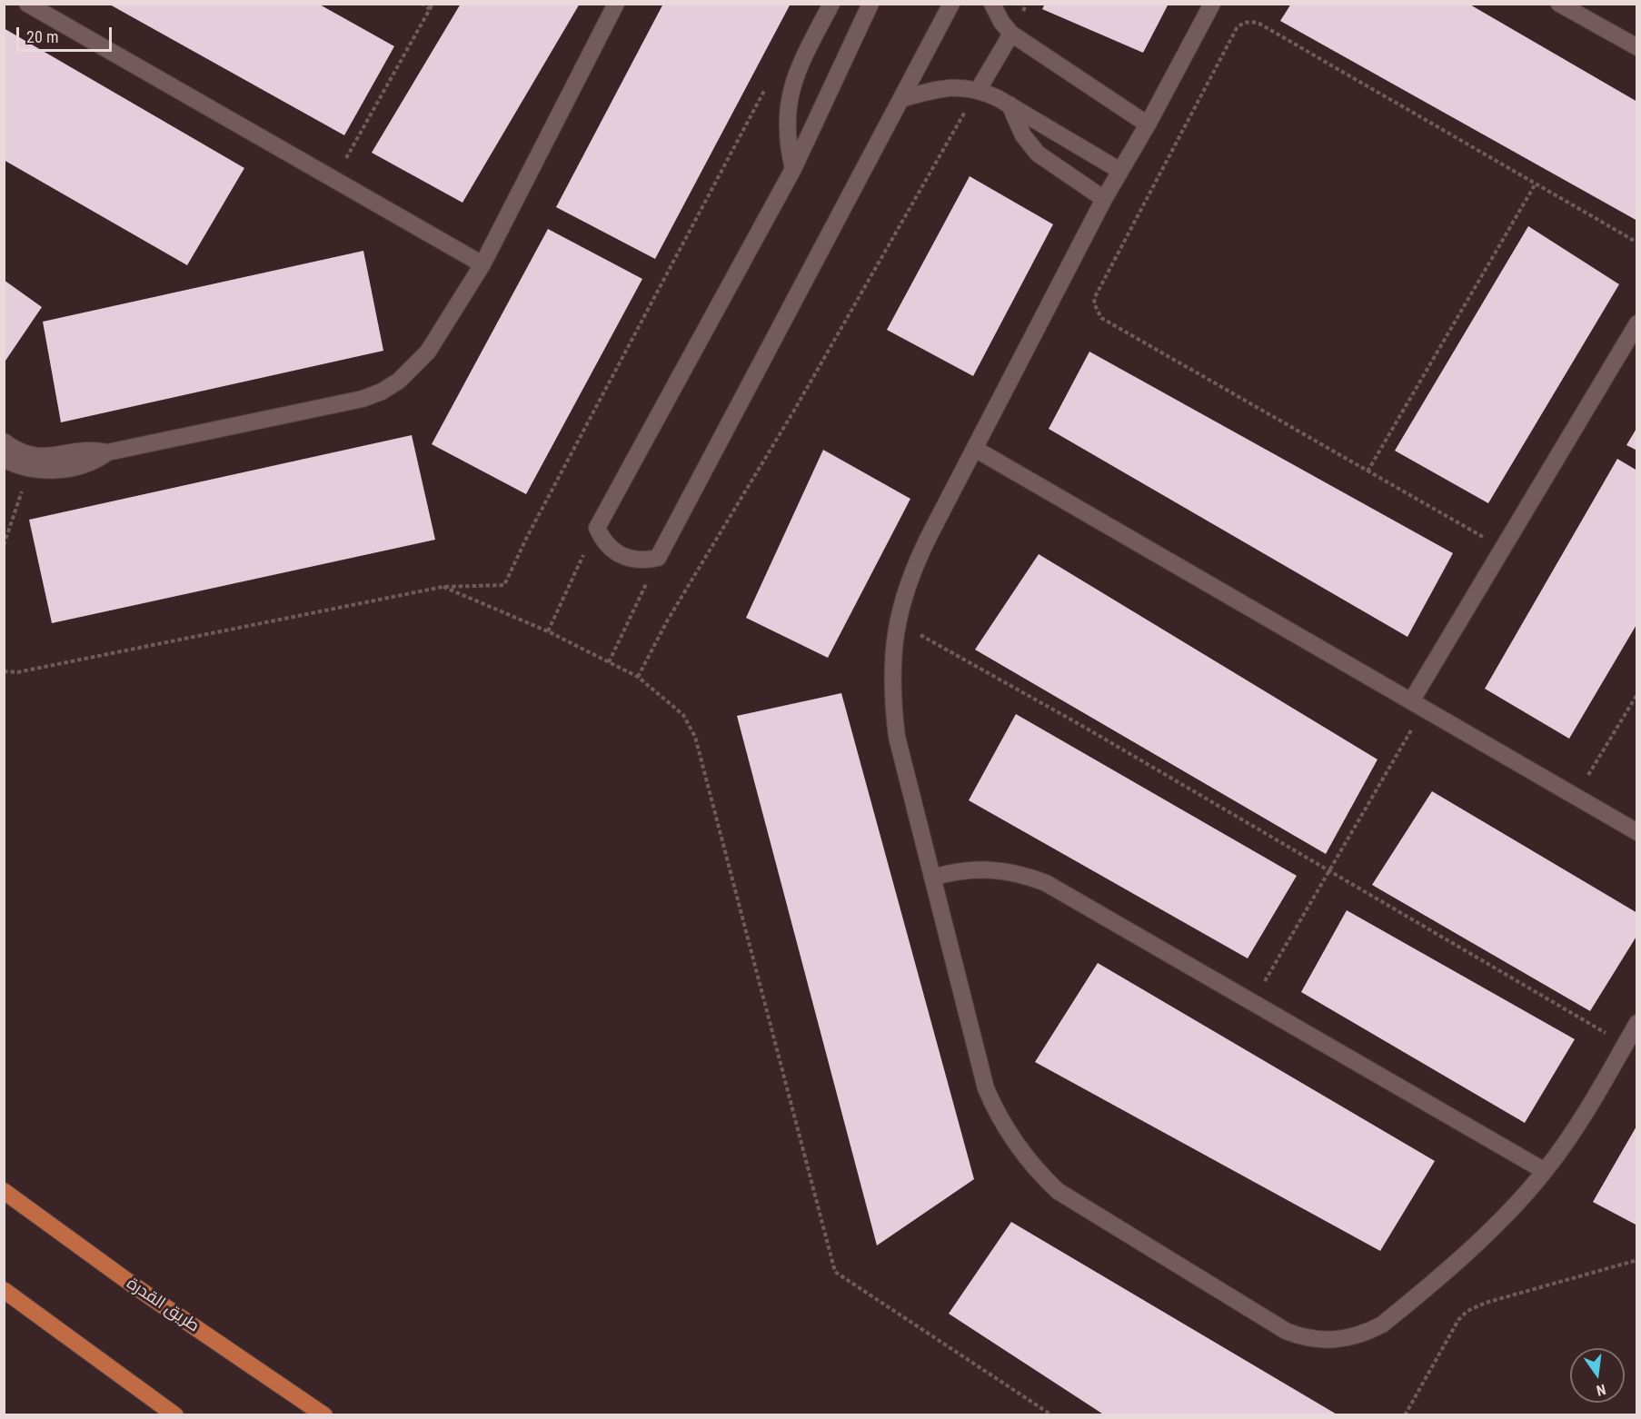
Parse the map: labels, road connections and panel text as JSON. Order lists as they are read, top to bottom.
{
  "streets": {
    "main road": ["طريق القدرة"]
  },
  "scale_bar": "20 m",
  "north": "bottom"
}
